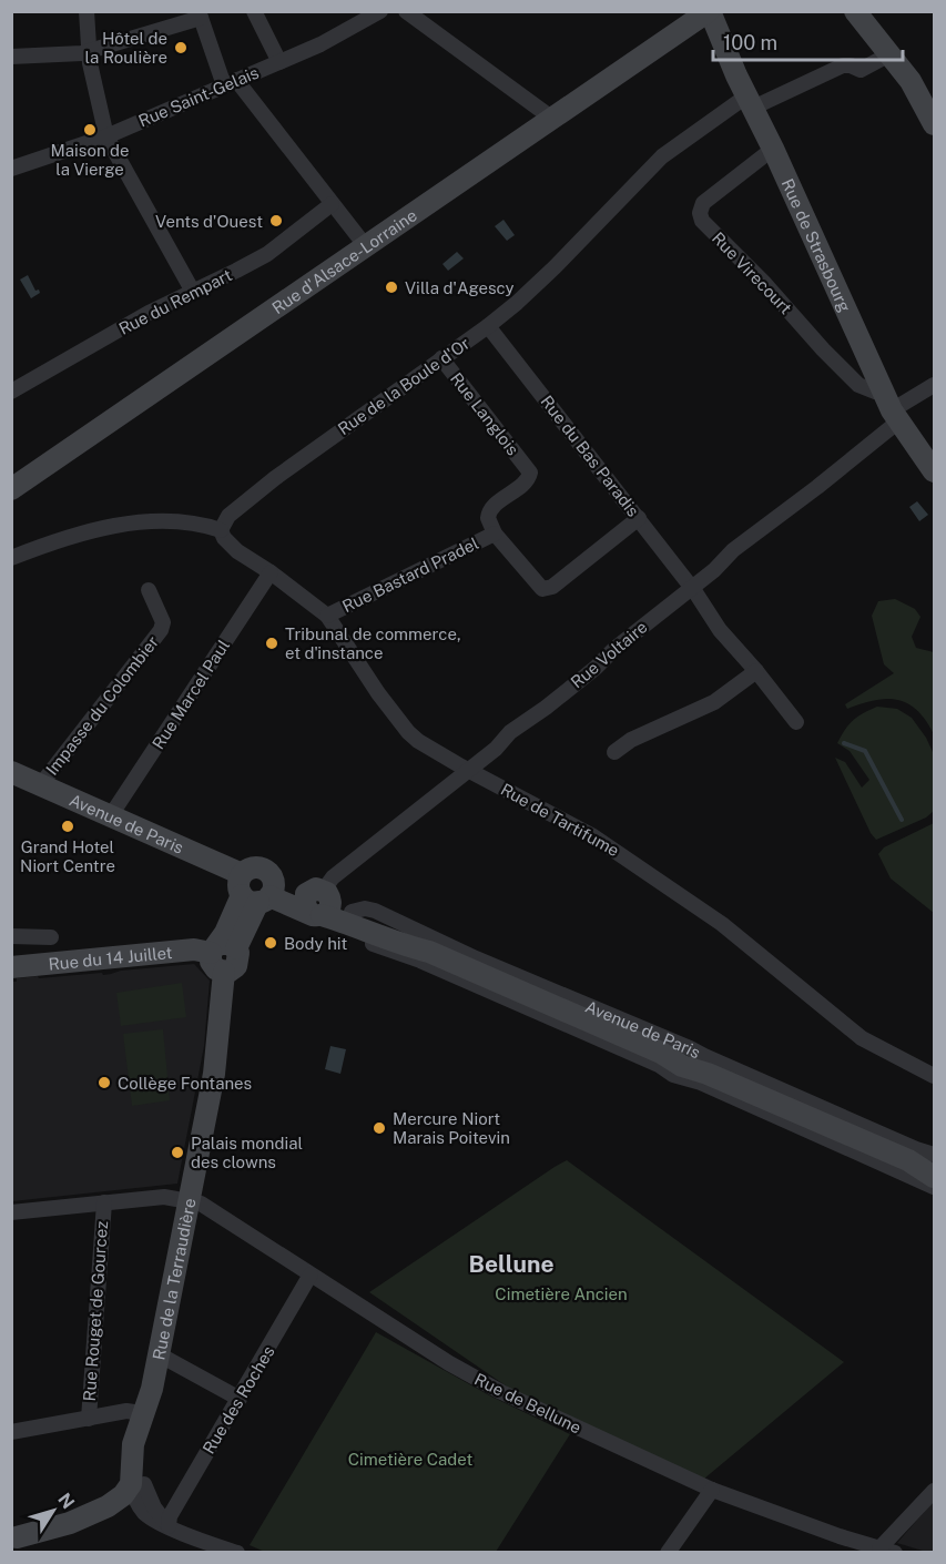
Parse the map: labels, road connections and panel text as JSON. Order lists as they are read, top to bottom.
{
  "streets": {
    "main road": [
      "Rue de Strasbourg",
      "Rue d'Alsace-Lorraine",
      "Avenue de Paris",
      "Rue du 14 Juillet",
      "Rue de la Terraudière"
    ],
    "street": [
      "Rue Saint-Gelais",
      "Rue Virecourt",
      "Rue du Rempart",
      "Rue de la Boule d'Or",
      "Rue Langlois",
      "Rue du Bas Paradis",
      "Rue Bastard Pradel",
      "Rue Voltaire",
      "Rue Marcel Paul",
      "Impasse du Colombier",
      "Rue de Tartifume",
      "Rue Rouget de Gourcez",
      "Rue des Roches",
      "Rue de Bellune"
    ]
  },
  "crossings": [
    ["Rue de Strasbourg", "Rue d'Alsace-Lorraine"],
    ["Rue de Strasbourg", "Rue Virecourt"],
    ["Rue de Strasbourg", "Rue de la Boule d'Or"],
    ["Rue de Strasbourg", "Rue Voltaire"],
    ["Rue Virecourt", "Rue Voltaire"],
    ["Rue de la Boule d'Or", "Rue Langlois"],
    ["Rue de la Boule d'Or", "Rue du Bas Paradis"],
    ["Rue de la Boule d'Or", "Rue de Tartifume"],
    ["Rue Langlois", "Rue Bastard Pradel"],
    ["Rue du Bas Paradis", "Rue Voltaire"],
    ["Rue Bastard Pradel", "Rue de Tartifume"],
    ["Rue Voltaire", "Rue de Tartifume"],
    ["Rue Voltaire", "Avenue de Paris"],
    ["Rue Marcel Paul", "Rue de Tartifume"],
    ["Rue Marcel Paul", "Avenue de Paris"],
    ["Impasse du Colombier", "Avenue de Paris"],
    ["Rue du 14 Juillet", "Rue de la Terraudière"],
    ["Rue de la Terraudière", "Rue de Bellune"],
    ["Rue des Roches", "Rue de Bellune"]
  ],
  "districts": ["Bellune"],
  "parks": ["Cimetière Ancien", "Cimetière Cadet"],
  "places": [
    "Hôtel de la Roulière",
    "Maison de la Vierge",
    "Vents d'Ouest",
    "Villa d'Agescy",
    "Tribunal de commerce, et d'instance",
    "Grand Hotel Niort Centre",
    "Body hit",
    "Collège Fontanes",
    "Mercure Niort Marais Poitevin",
    "Palais mondial des clowns"
  ],
  "scale_bar": "100 m",
  "north": "top right"
}
